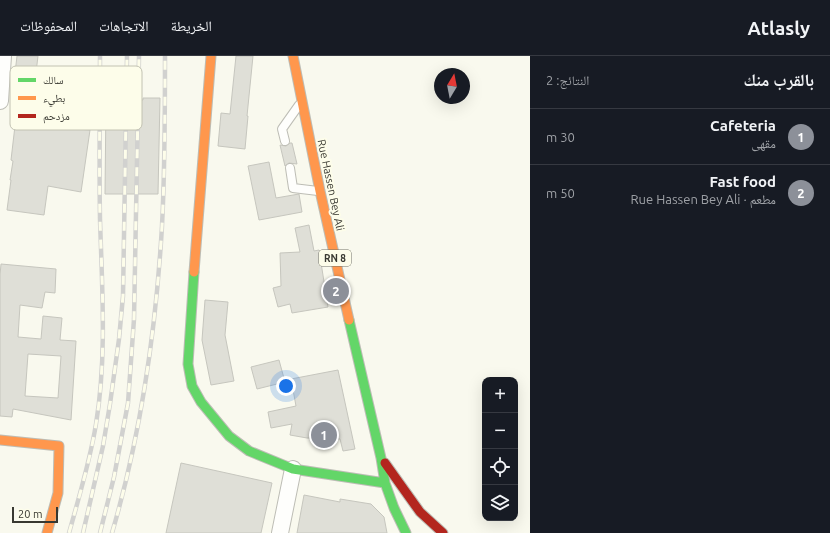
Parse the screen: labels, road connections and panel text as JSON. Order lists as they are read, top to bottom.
{
  "streets": {
    "street": ["Rue Hassen Bey Ali", "RN 8"]
  },
  "crossings": [
    ["Rue Hassen Bey Ali", "RN 8"]
  ],
  "legend": ["سالك", "بطيء", "مزدحم"],
  "scale_bar": "20 m",
  "north": "top",
  "page": {
    "header": "Atlasly",
    "nav": ["الخريطة", "الاتجاهات", "المحفوظات"],
    "heading": ["بالقرب منك", "النتائج: 2"],
    "list": [
      {
        "mark": "1",
        "name": "Cafeteria",
        "note": "مقهى",
        "value": "30 m"
      },
      {
        "mark": "2",
        "name": "Fast food",
        "note": "مطعم · Rue Hassen Bey Ali",
        "value": "50 m"
      }
    ],
    "pins": ["2", "1"],
    "map_buttons": ["+", "−"],
    "scale": "20 m"
  }
}
